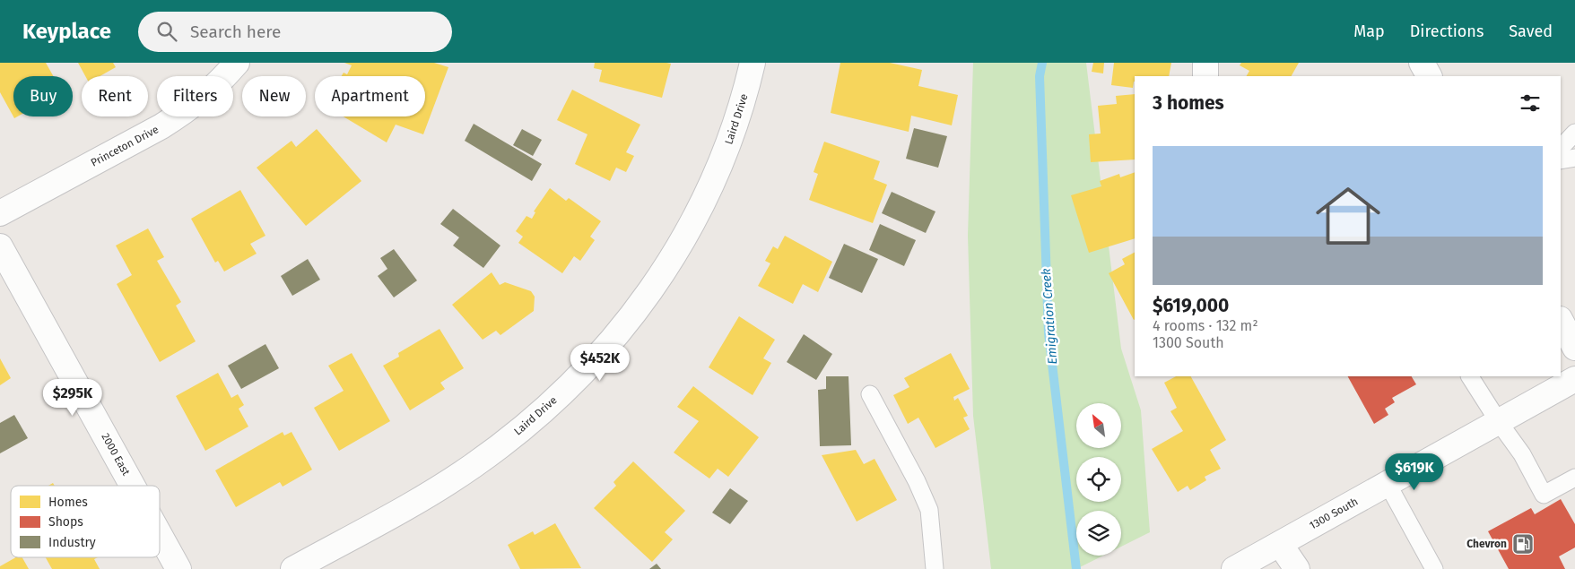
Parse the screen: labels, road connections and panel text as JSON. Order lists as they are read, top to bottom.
{
  "streets": {
    "street": [
      "Laird Drive",
      "Princeton Drive",
      "2000 East",
      "1300 South"
    ]
  },
  "water": ["Emigration Creek"],
  "places": {
    "fuel station": ["Chevron"]
  },
  "legend": ["Homes", "Shops", "Industry"],
  "north": "top left",
  "page": {
    "header": "Keyplace",
    "search": "Search here",
    "nav": ["Map", "Directions", "Saved"],
    "chip": [
      "Buy",
      "Rent",
      "Filters",
      "New",
      "Apartment"
    ],
    "heading": "3 homes",
    "list": [
      {
        "name": "$619,000",
        "note": "4 rooms · 132 m² · 1300 South"
      }
    ],
    "price": ["$452K", "$295K", "$619K"]
  }
}
